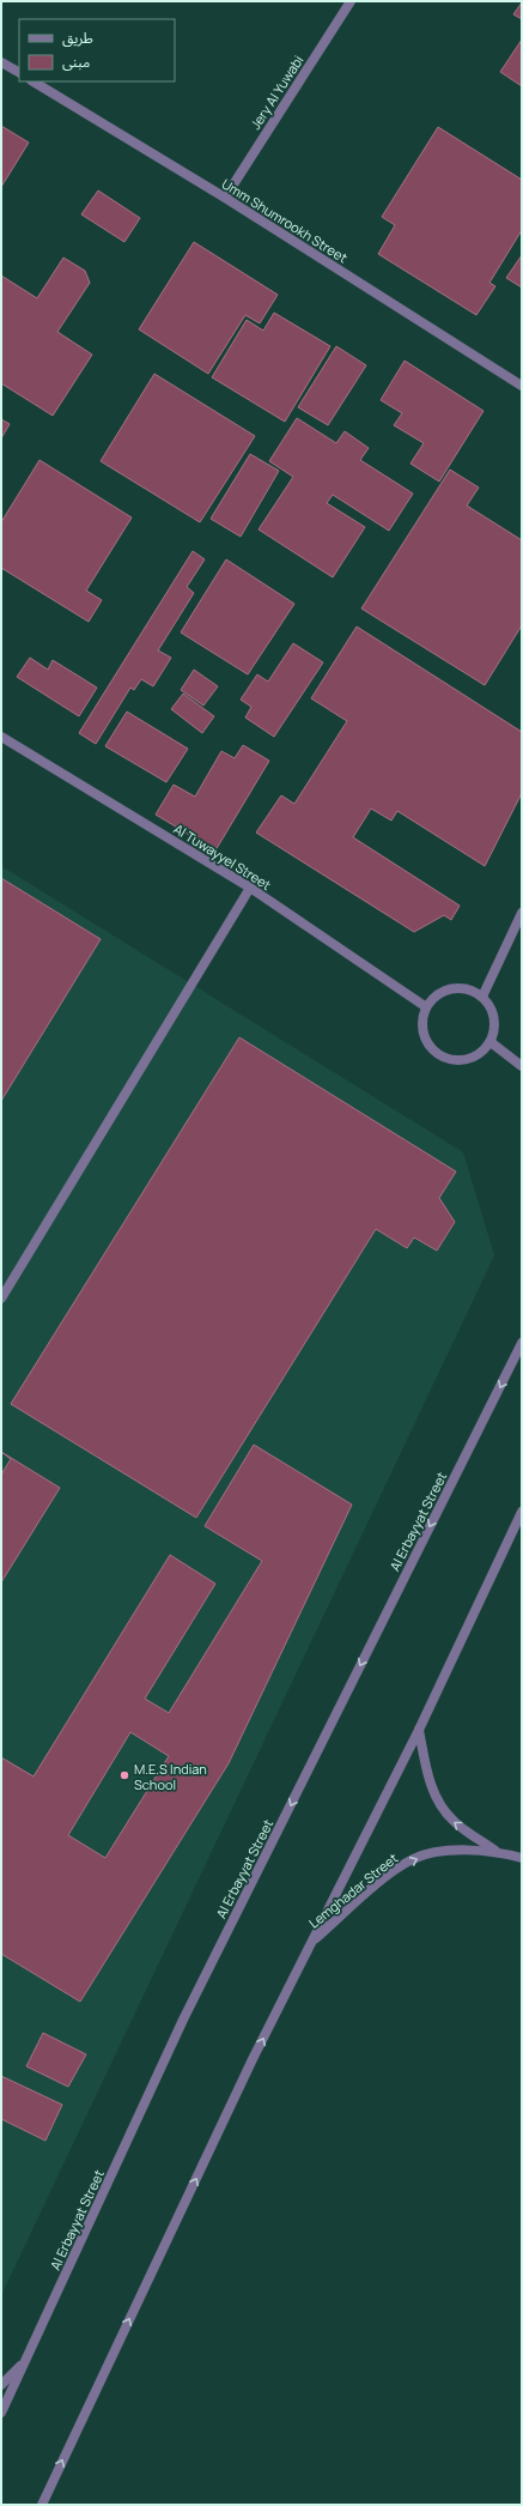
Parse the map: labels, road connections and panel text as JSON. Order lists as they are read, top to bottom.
{
  "streets": {
    "street": [
      "Jery Al Yuwabi",
      "Umm Shumrookh Street",
      "Al Tuwayyel Street",
      "Al Erbayyat Street",
      "Lemghadar Street"
    ]
  },
  "crossings": [
    ["Jery Al Yuwabi", "Umm Shumrookh Street"]
  ],
  "places": ["M.E.S Indian School"],
  "legend": ["طريق", "مبنى"]
}
